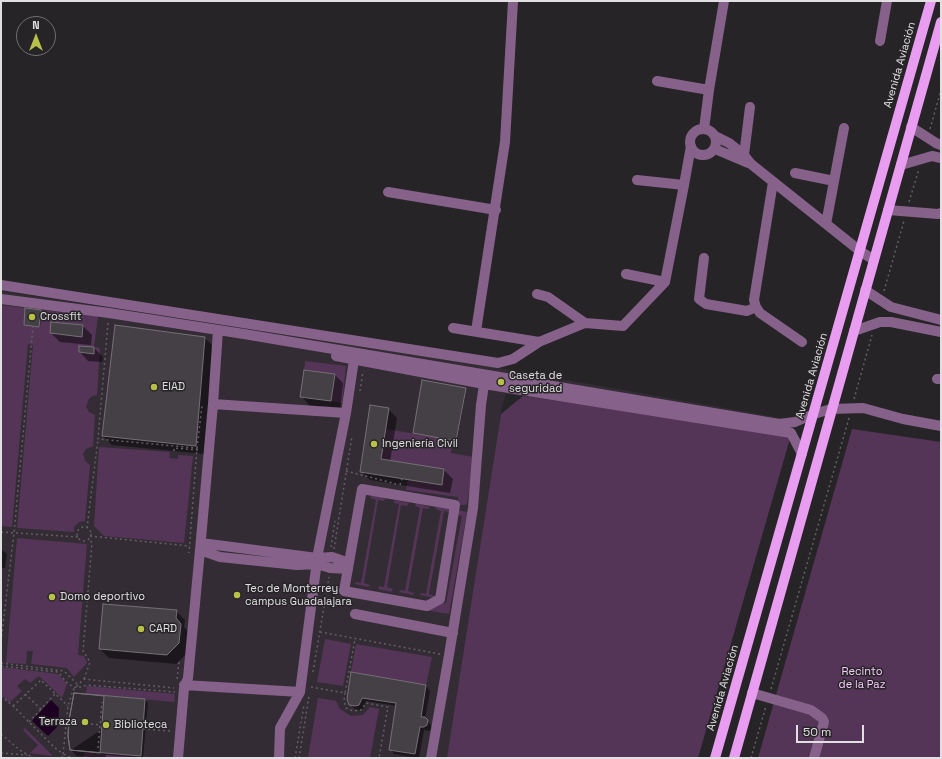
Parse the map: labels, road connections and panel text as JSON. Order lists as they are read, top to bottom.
{
  "streets": {
    "main road": ["Avenida Aviación"]
  },
  "parks": ["Recinto de la Paz"],
  "places": [
    "Crossfit",
    "Caseta de seguridad",
    "EIAD",
    "Ingeniería Civil",
    "Tec de Monterrey campus Guadalajara",
    "Domo deportivo",
    "CARD",
    "Terraza",
    "Biblioteca"
  ],
  "scale_bar": "50 m",
  "north": "top"
}
